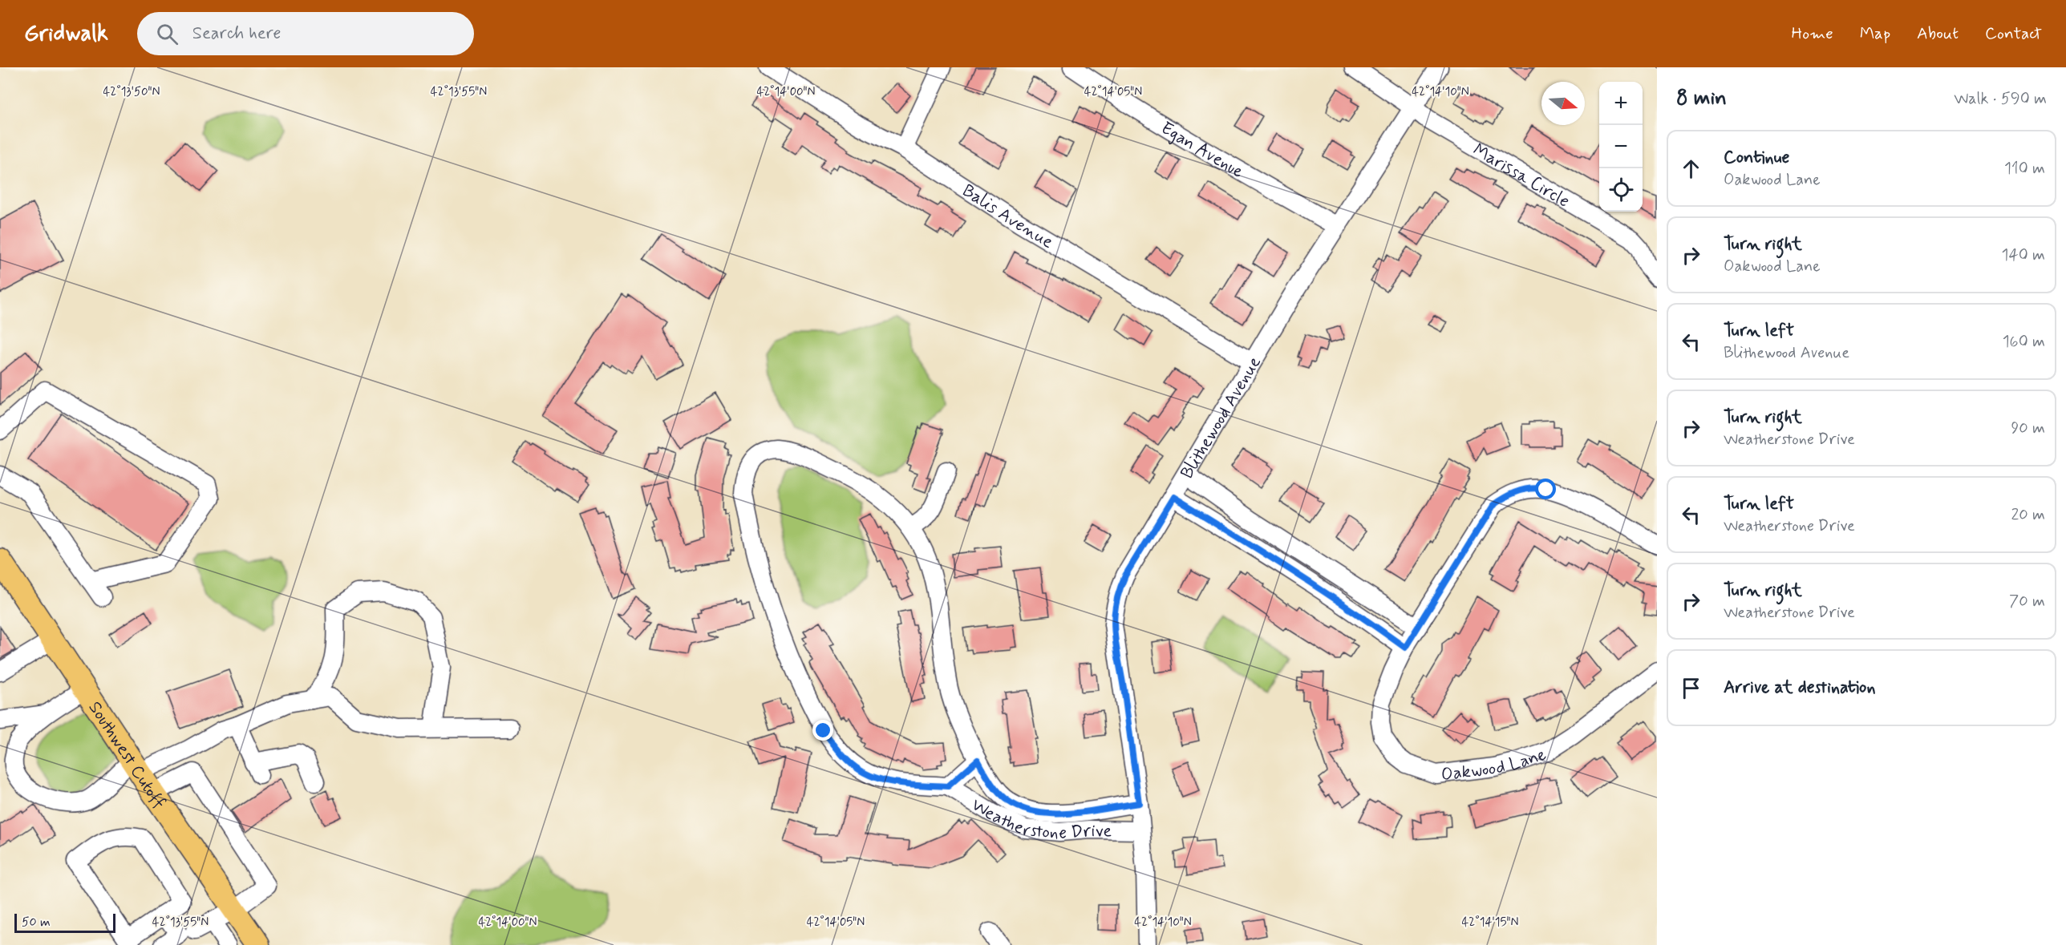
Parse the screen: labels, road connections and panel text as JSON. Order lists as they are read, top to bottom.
{
  "streets": {
    "main road": ["Southwest Cutoff"],
    "street": [
      "Egan Avenue",
      "Marissa Circle",
      "Balis Avenue",
      "Blithewood Avenue",
      "Oakwood Lane",
      "Weatherstone Drive"
    ]
  },
  "crossings": [
    ["Egan Avenue", "Blithewood Avenue"],
    ["Marissa Circle", "Blithewood Avenue"],
    ["Balis Avenue", "Blithewood Avenue"],
    ["Blithewood Avenue", "Weatherstone Drive"]
  ],
  "scale_bar": "50 m",
  "north": "right",
  "page": {
    "header": "Gridwalk",
    "search": "Search here",
    "nav": [
      "Home",
      "Map",
      "About",
      "Contact"
    ],
    "heading": ["8 min", "Walk · 590 m"],
    "map_buttons": ["+", "−"],
    "list": [
      ["Continue", "Oakwood Lane", "110 m"],
      ["Turn right", "Oakwood Lane", "140 m"],
      ["Turn left", "Blithewood Avenue", "160 m"],
      ["Turn right", "Weatherstone Drive", "90 m"],
      ["Turn left", "Weatherstone Drive", "20 m"],
      ["Turn right", "Weatherstone Drive", "70 m"],
      "Arrive at destination"
    ],
    "scale": "50 m"
  },
  "coordinates": [
    "42°13'50\"N",
    "42°13'55\"N",
    "42°14'00\"N",
    "42°14'05\"N",
    "42°14'10\"N",
    "42°14'15\"N"
  ]
}
